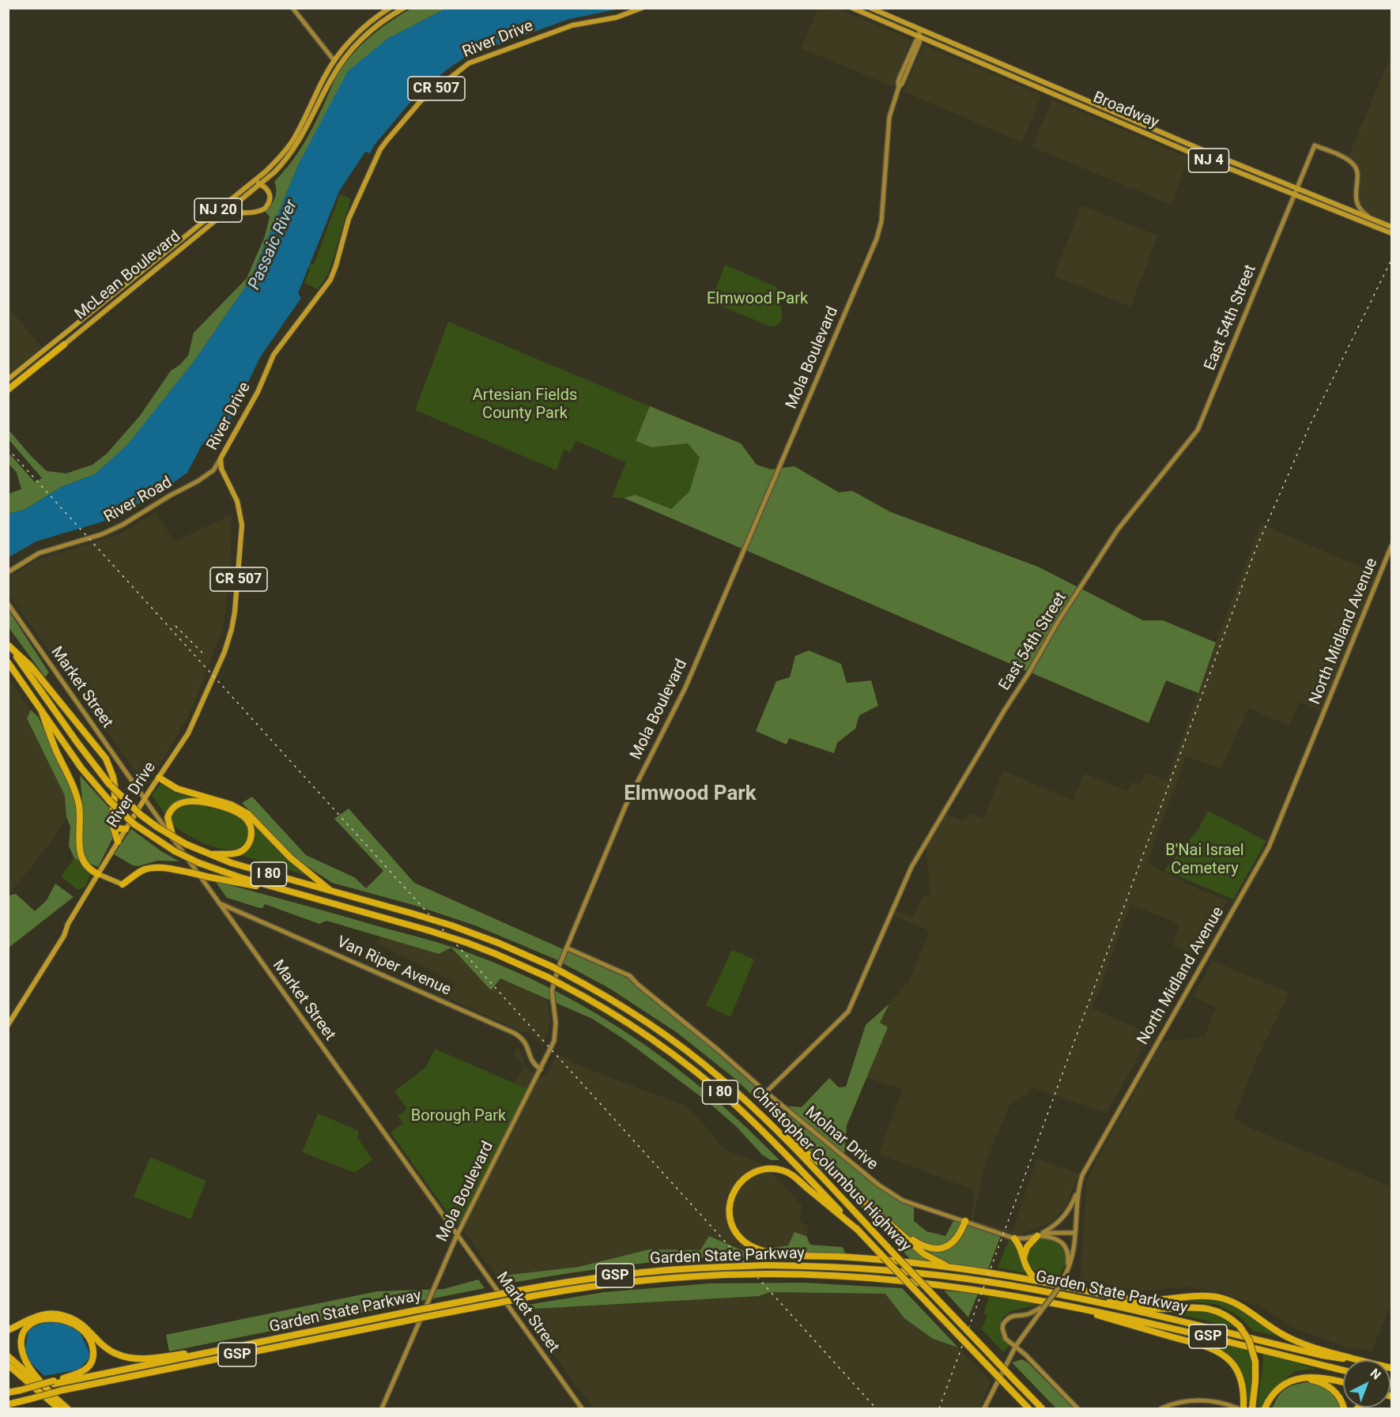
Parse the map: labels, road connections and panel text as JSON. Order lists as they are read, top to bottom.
{
  "streets": {
    "highway": [
      "NJ 20",
      "McLean Boulevard",
      "I 80",
      "Christopher Columbus Highway",
      "Garden State Parkway",
      "GSP"
    ],
    "main road": [
      "River Drive",
      "CR 507",
      "Broadway",
      "NJ 4"
    ],
    "street": [
      "East 54th Street",
      "Mola Boulevard",
      "River Road",
      "North Midland Avenue",
      "Market Street",
      "Van Riper Avenue",
      "Molnar Drive"
    ]
  },
  "crossings": [
    ["River Drive", "River Road"],
    ["River Drive", "Market Street"],
    ["Broadway", "East 54th Street"],
    ["Broadway", "Mola Boulevard"],
    ["East 54th Street", "Molnar Drive"],
    ["Mola Boulevard", "Market Street"],
    ["Mola Boulevard", "Van Riper Avenue"],
    ["Mola Boulevard", "Molnar Drive"],
    ["North Midland Avenue", "Molnar Drive"],
    ["Market Street", "Van Riper Avenue"]
  ],
  "districts": ["Elmwood Park"],
  "water": ["Passaic River"],
  "parks": [
    "Elmwood Park",
    "Artesian Fields County Park",
    "B'Nai Israel Cemetery",
    "Borough Park"
  ],
  "north": "top right"
}
